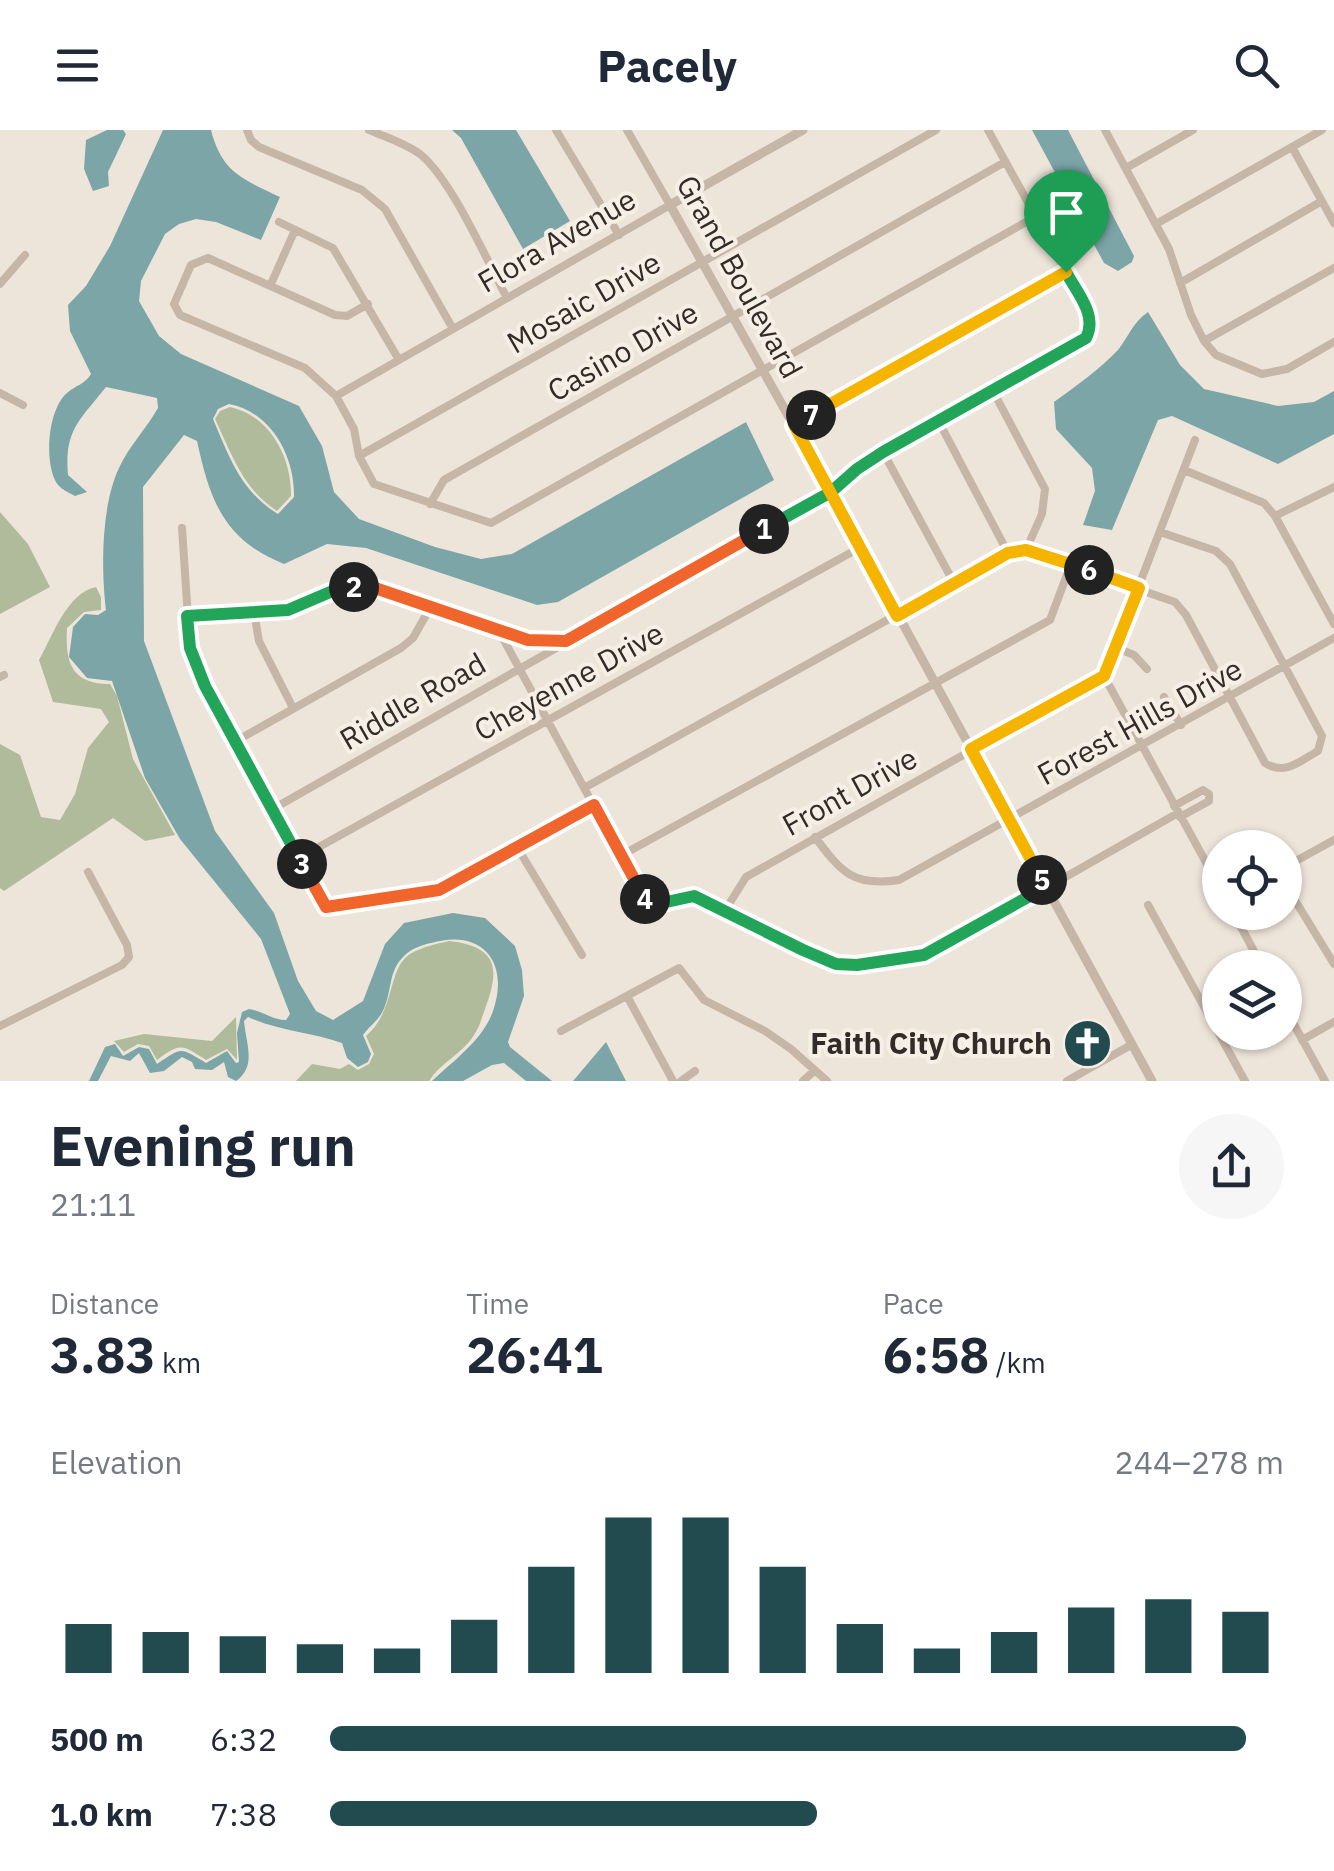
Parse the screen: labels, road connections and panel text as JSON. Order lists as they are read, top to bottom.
{
  "streets": {
    "street": [
      "Flora Avenue",
      "Grand Boulevard",
      "Mosaic Drive",
      "Casino Drive",
      "Cheyenne Drive",
      "Riddle Road",
      "Forest Hills Drive",
      "Front Drive"
    ]
  },
  "crossings": [
    ["Flora Avenue", "Grand Boulevard"],
    ["Grand Boulevard", "Mosaic Drive"],
    ["Grand Boulevard", "Casino Drive"],
    ["Grand Boulevard", "Cheyenne Drive"],
    ["Grand Boulevard", "Riddle Road"],
    ["Grand Boulevard", "Forest Hills Drive"],
    ["Grand Boulevard", "Front Drive"],
    ["Forest Hills Drive", "Front Drive"]
  ],
  "places": {
    "church": ["Faith City Church"]
  },
  "page": {
    "header": "Pacely",
    "pins": [
      "7",
      "1",
      "6",
      "2",
      "3",
      "5",
      "4"
    ],
    "heading": ["Evening run", "21:11"],
    "stats": [
      ["Distance", "3.83 km"],
      ["Time", "26:41"],
      ["Pace", "6:58 /km"]
    ],
    "chart": ["Elevation", "244–278 m"],
    "list": [
      {
        "name": "500 m",
        "note": "6:32"
      },
      {
        "name": "1.0 km",
        "note": "7:38"
      }
    ]
  }
}
